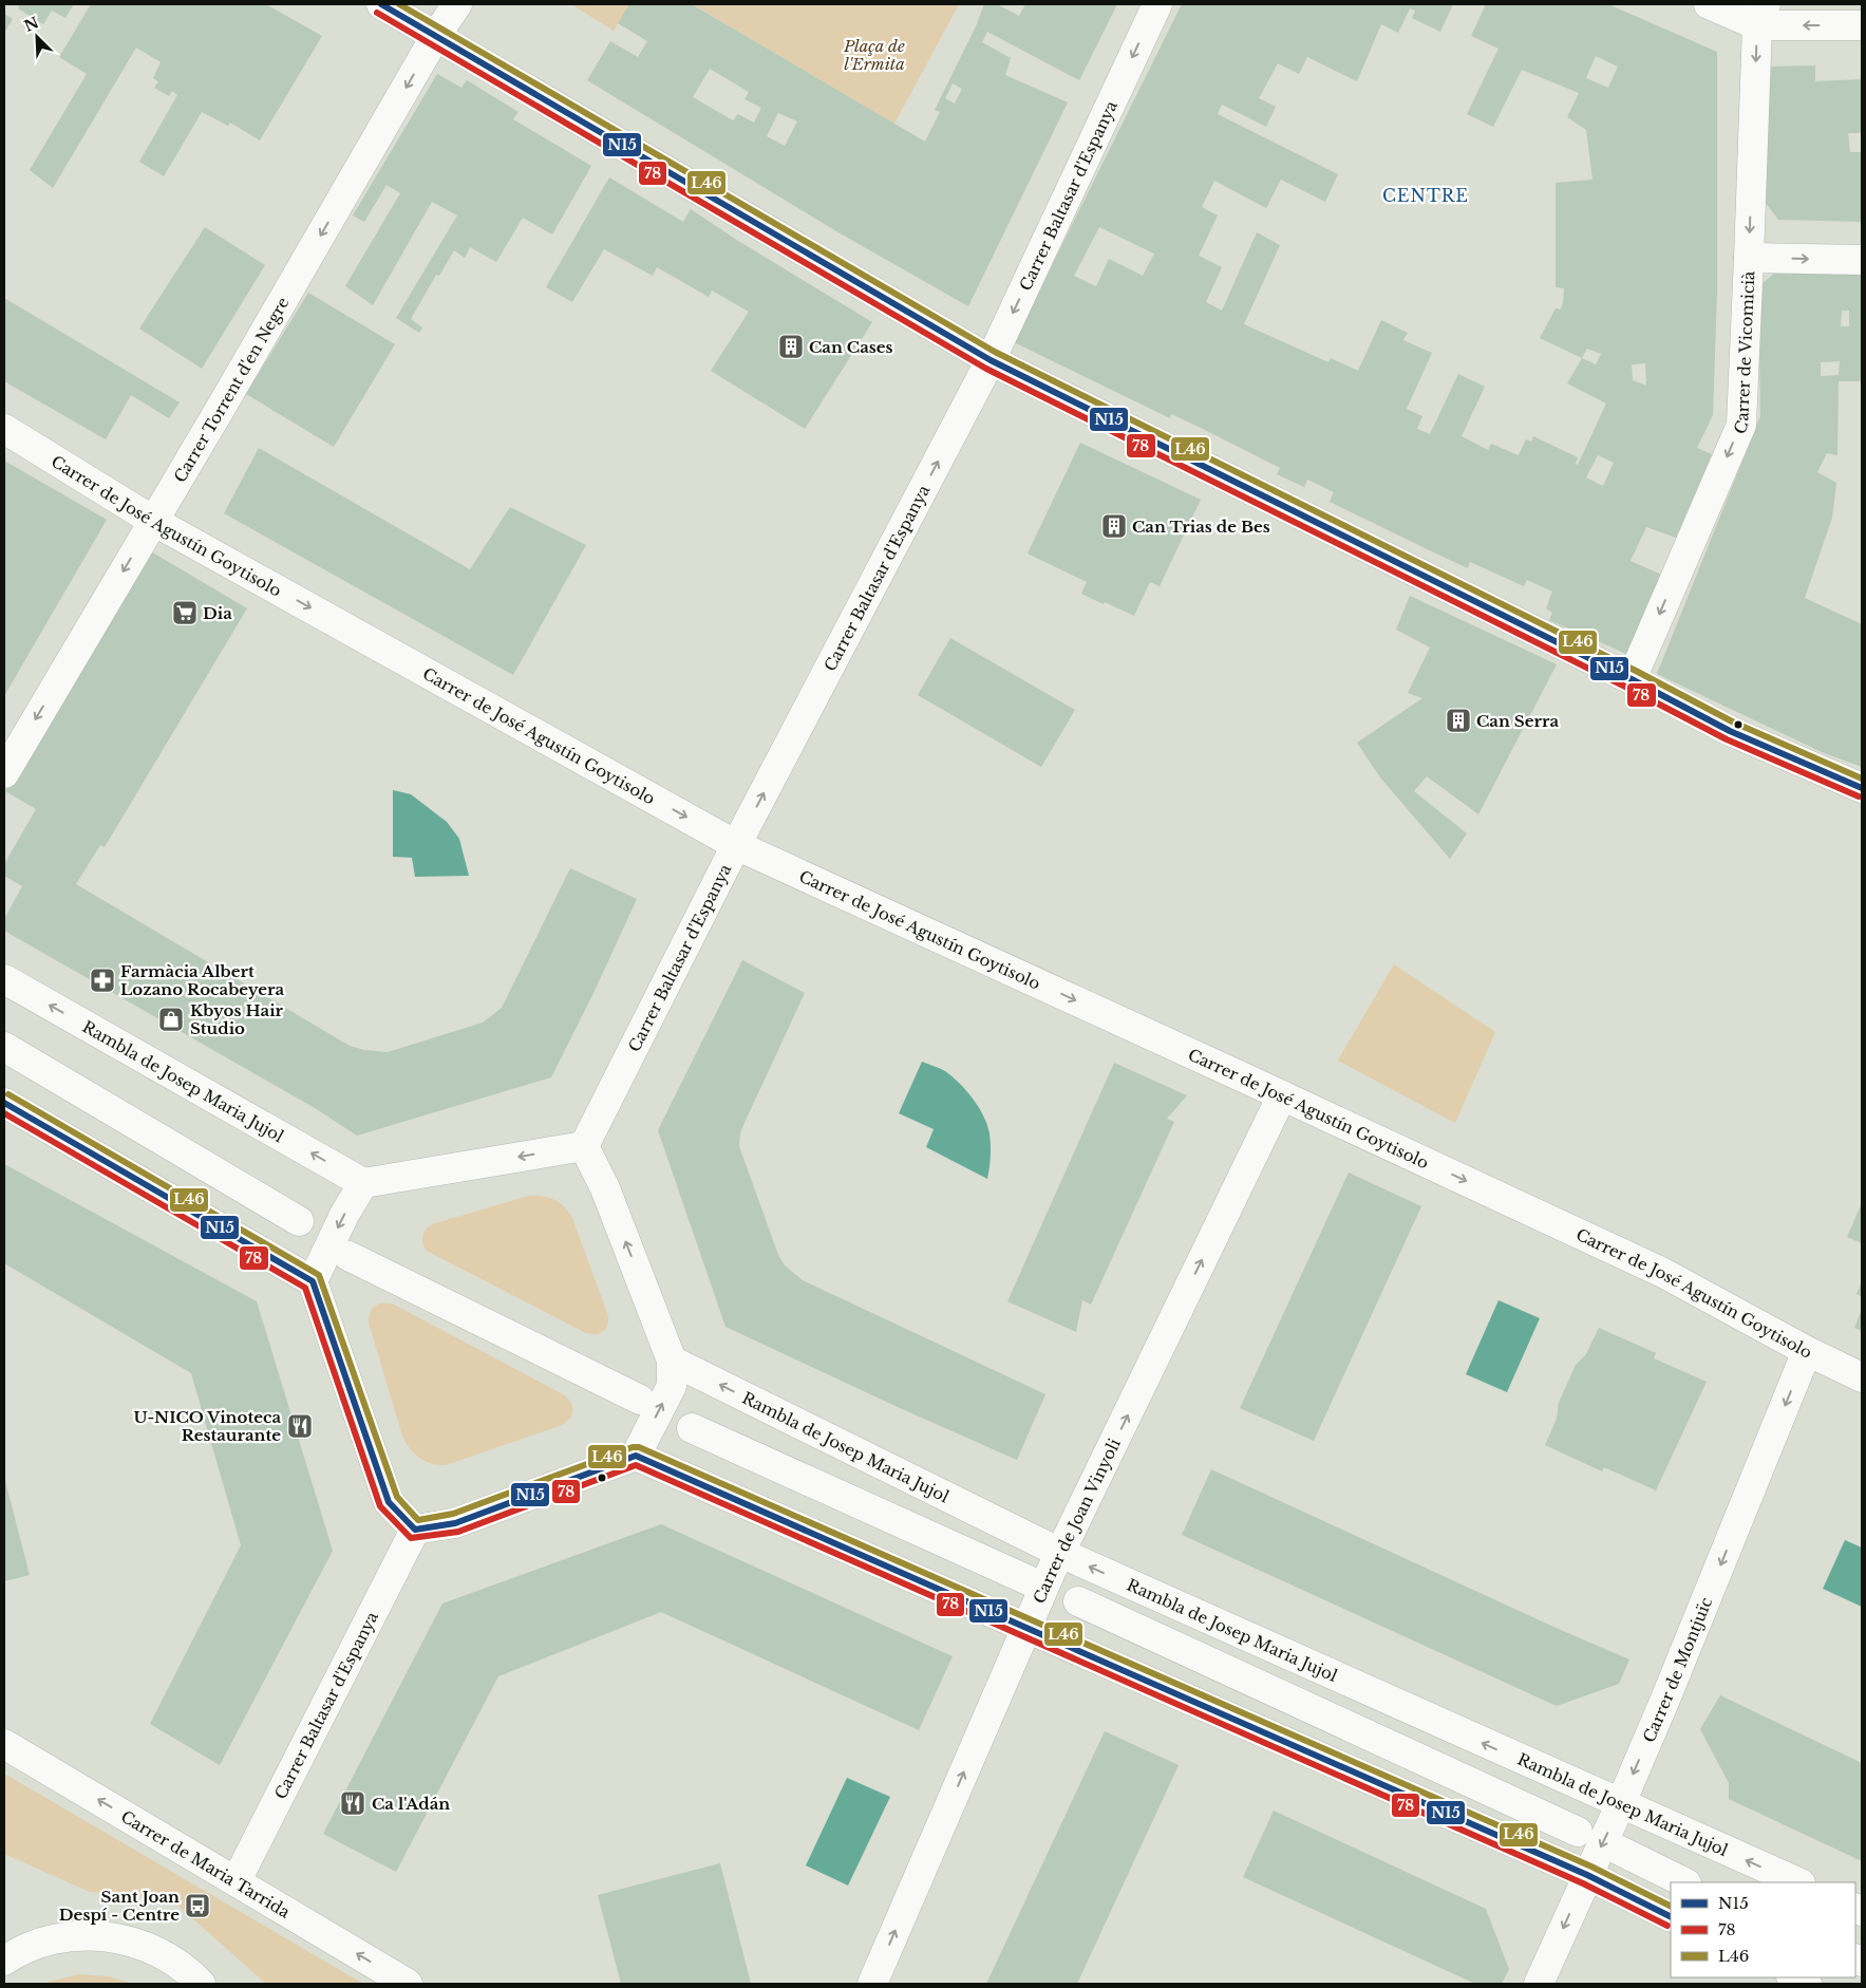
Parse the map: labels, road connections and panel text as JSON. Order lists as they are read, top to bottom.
{
  "streets": {
    "street": [
      "Carrer Baltasar d'Espanya",
      "Carrer de Vicomicià",
      "Carrer Torrent d'en Negre",
      "Carrer de José Agustín Goytisolo",
      "Rambla de Josep Maria Jujol",
      "Carrer de Joan Vinyoli",
      "Carrer de Montjuïc",
      "Carrer de Maria Tarrida"
    ]
  },
  "crossings": [
    ["Carrer Baltasar d'Espanya", "Carrer de José Agustín Goytisolo"],
    ["Carrer Baltasar d'Espanya", "Carrer de Maria Tarrida"],
    ["Carrer Torrent d'en Negre", "Carrer de José Agustín Goytisolo"],
    ["Carrer de José Agustín Goytisolo", "Carrer de Joan Vinyoli"],
    ["Carrer de José Agustín Goytisolo", "Carrer de Montjuïc"],
    ["Rambla de Josep Maria Jujol", "Carrer de Joan Vinyoli"],
    ["Rambla de Josep Maria Jujol", "Carrer de Montjuïc"]
  ],
  "one_way": [
    "Carrer de Vicomicià",
    "Carrer Torrent d'en Negre",
    "Carrer de José Agustín Goytisolo",
    "Carrer de Joan Vinyoli",
    "Carrer de Montjuïc"
  ],
  "districts": ["CENTRE"],
  "parks": ["Plaça de l'Ermita"],
  "places": {
    "building": ["Can Cases", "Can Trias de Bes", "Can Serra"],
    "supermarket": ["Dia"],
    "pharmacy": ["Farmàcia Albert Lozano Rocabeyera"],
    "shop": ["Kbyos Hair Studio"],
    "restaurant": ["U-NICO Vinoteca Restaurante", "Ca l'Adán"],
    "bus stop": ["Sant Joan Despí - Centre"]
  },
  "lines": ["transit line N15", "transit line L46", "transit line 78"],
  "legend": ["N15", "78", "L46"],
  "north": "top left"
}
